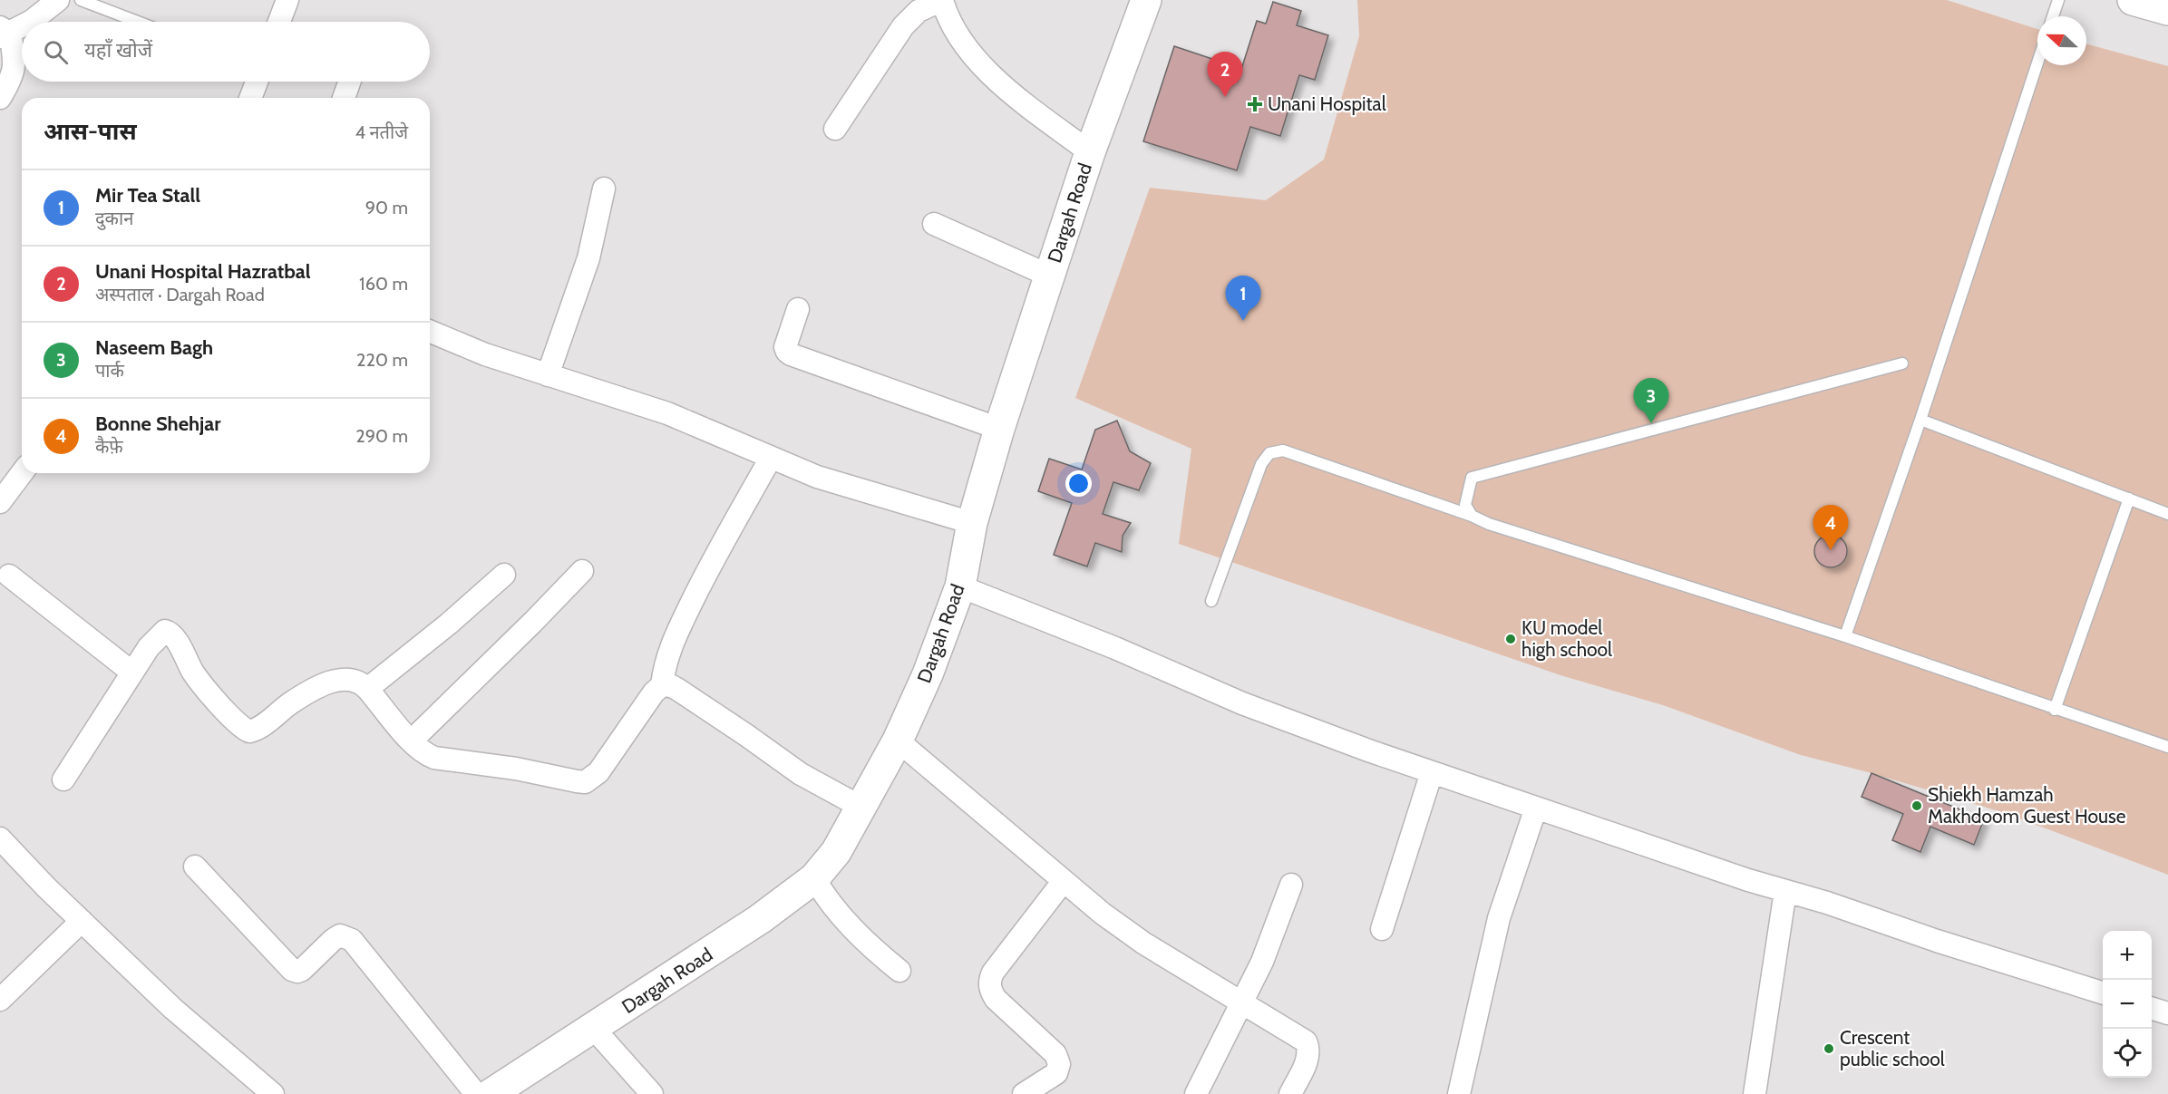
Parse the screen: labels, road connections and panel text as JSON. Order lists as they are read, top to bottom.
{
  "streets": {
    "street": ["Dargah Road"]
  },
  "places": {
    "health": ["Unani Hospital"],
    "other": ["KU model high school", "Shiekh Hamzah Makhdoom Guest House", "Crescent public school"]
  },
  "north": "left",
  "page": {
    "search": "यहाँ खोजें",
    "pins": [
      "2",
      "1",
      "3",
      "4"
    ],
    "heading": ["आस-पास", "4 नतीजे"],
    "list": [
      {
        "mark": "1",
        "name": "Mir Tea Stall",
        "note": "दुकान",
        "value": "90 m"
      },
      {
        "mark": "2",
        "name": "Unani Hospital Hazratbal",
        "note": "अस्पताल · Dargah Road",
        "value": "160 m"
      },
      {
        "mark": "3",
        "name": "Naseem Bagh",
        "note": "पार्क",
        "value": "220 m"
      },
      {
        "mark": "4",
        "name": "Bonne Shehjar",
        "note": "कैफ़े",
        "value": "290 m"
      }
    ],
    "map_buttons": ["+", "−"]
  }
}
